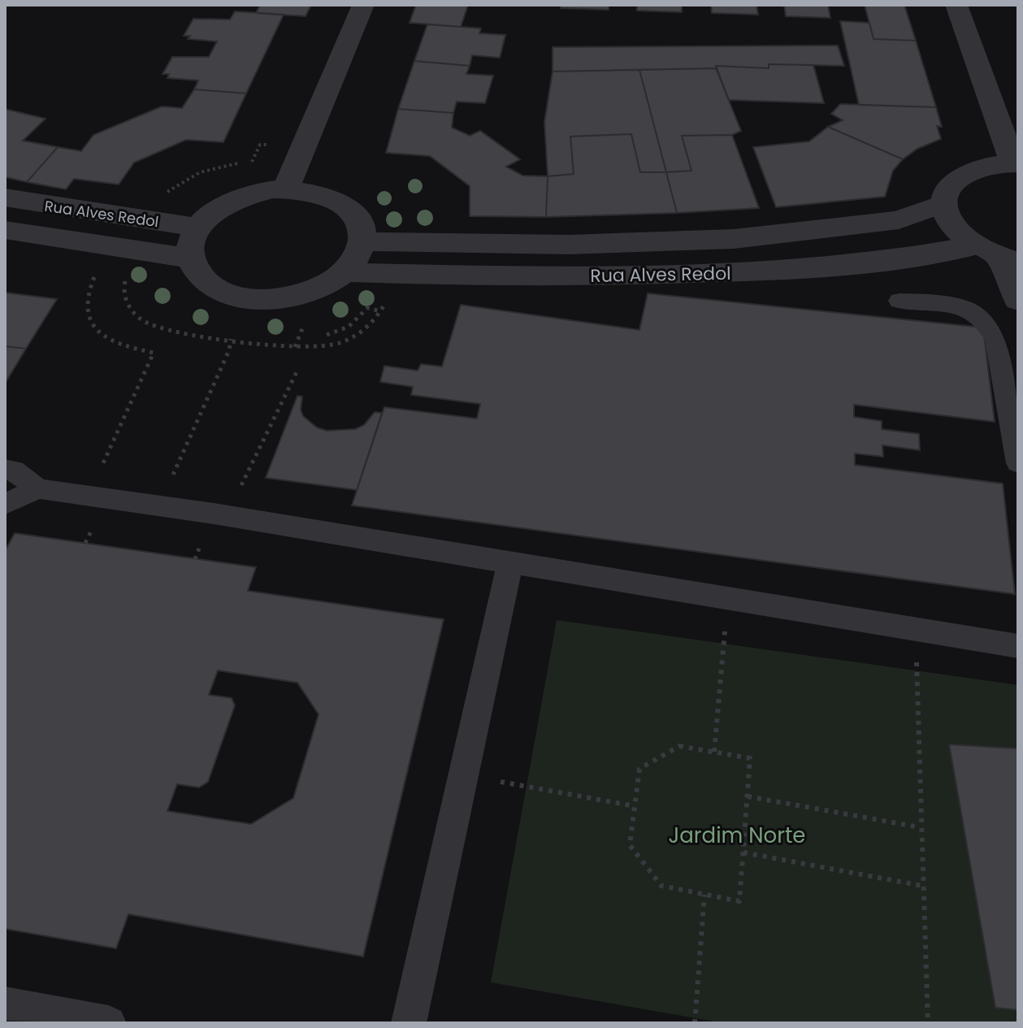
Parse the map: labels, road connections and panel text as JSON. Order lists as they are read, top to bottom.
{
  "streets": {
    "street": ["Rua Alves Redol"]
  },
  "parks": ["Jardim Norte"]
}
